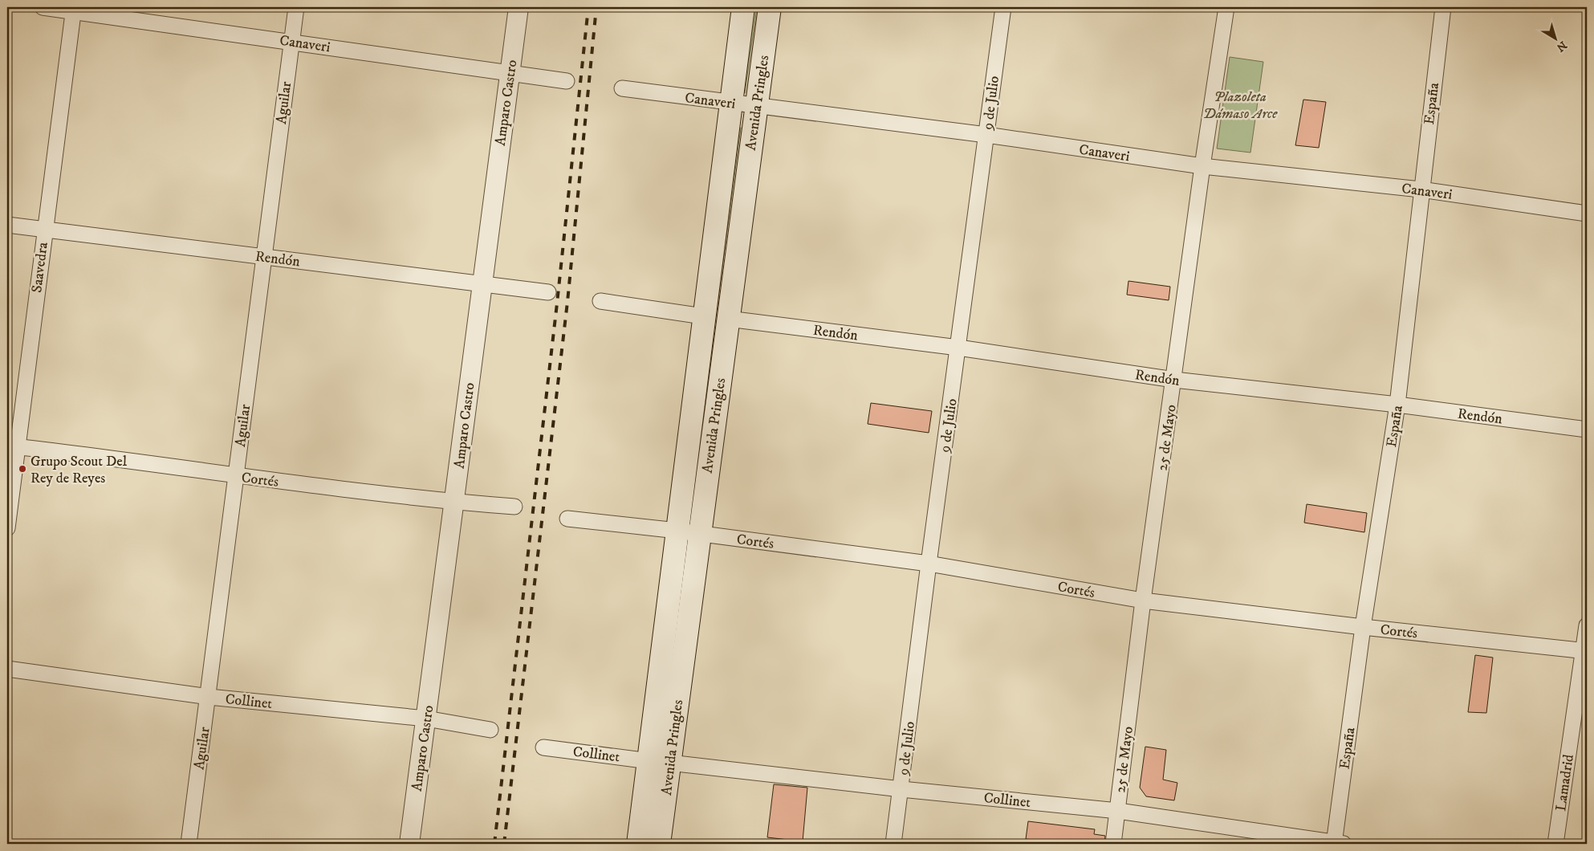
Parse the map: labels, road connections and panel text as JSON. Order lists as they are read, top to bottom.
{
  "streets": {
    "main road": ["Avenida Pringles"],
    "street": [
      "Canaveri",
      "Aguilar",
      "Amparo Castro",
      "9 de Julio",
      "España",
      "Rendón",
      "Saavedra",
      "25 de Mayo",
      "Cortés",
      "Collinet",
      "Lamadrid"
    ]
  },
  "crossings": [
    ["Canaveri", "Aguilar"],
    ["Canaveri", "Amparo Castro"],
    ["Canaveri", "Avenida Pringles"],
    ["Canaveri", "9 de Julio"],
    ["Canaveri", "España"],
    ["Canaveri", "Saavedra"],
    ["Canaveri", "25 de Mayo"],
    ["Aguilar", "Rendón"],
    ["Aguilar", "Cortés"],
    ["Aguilar", "Collinet"],
    ["Amparo Castro", "Rendón"],
    ["Amparo Castro", "Cortés"],
    ["Amparo Castro", "Collinet"],
    ["Avenida Pringles", "Rendón"],
    ["Avenida Pringles", "Cortés"],
    ["Avenida Pringles", "Collinet"],
    ["9 de Julio", "Rendón"],
    ["9 de Julio", "Cortés"],
    ["9 de Julio", "Collinet"],
    ["España", "Rendón"],
    ["España", "Cortés"],
    ["España", "Collinet"],
    ["Rendón", "Saavedra"],
    ["Rendón", "25 de Mayo"],
    ["Saavedra", "Cortés"],
    ["25 de Mayo", "Cortés"],
    ["25 de Mayo", "Collinet"],
    ["Cortés", "Lamadrid"]
  ],
  "parks": ["Plazoleta Dámaso Arce"],
  "places": ["Grupo Scout Del Rey de Reyes"],
  "north": "bottom right"
}
